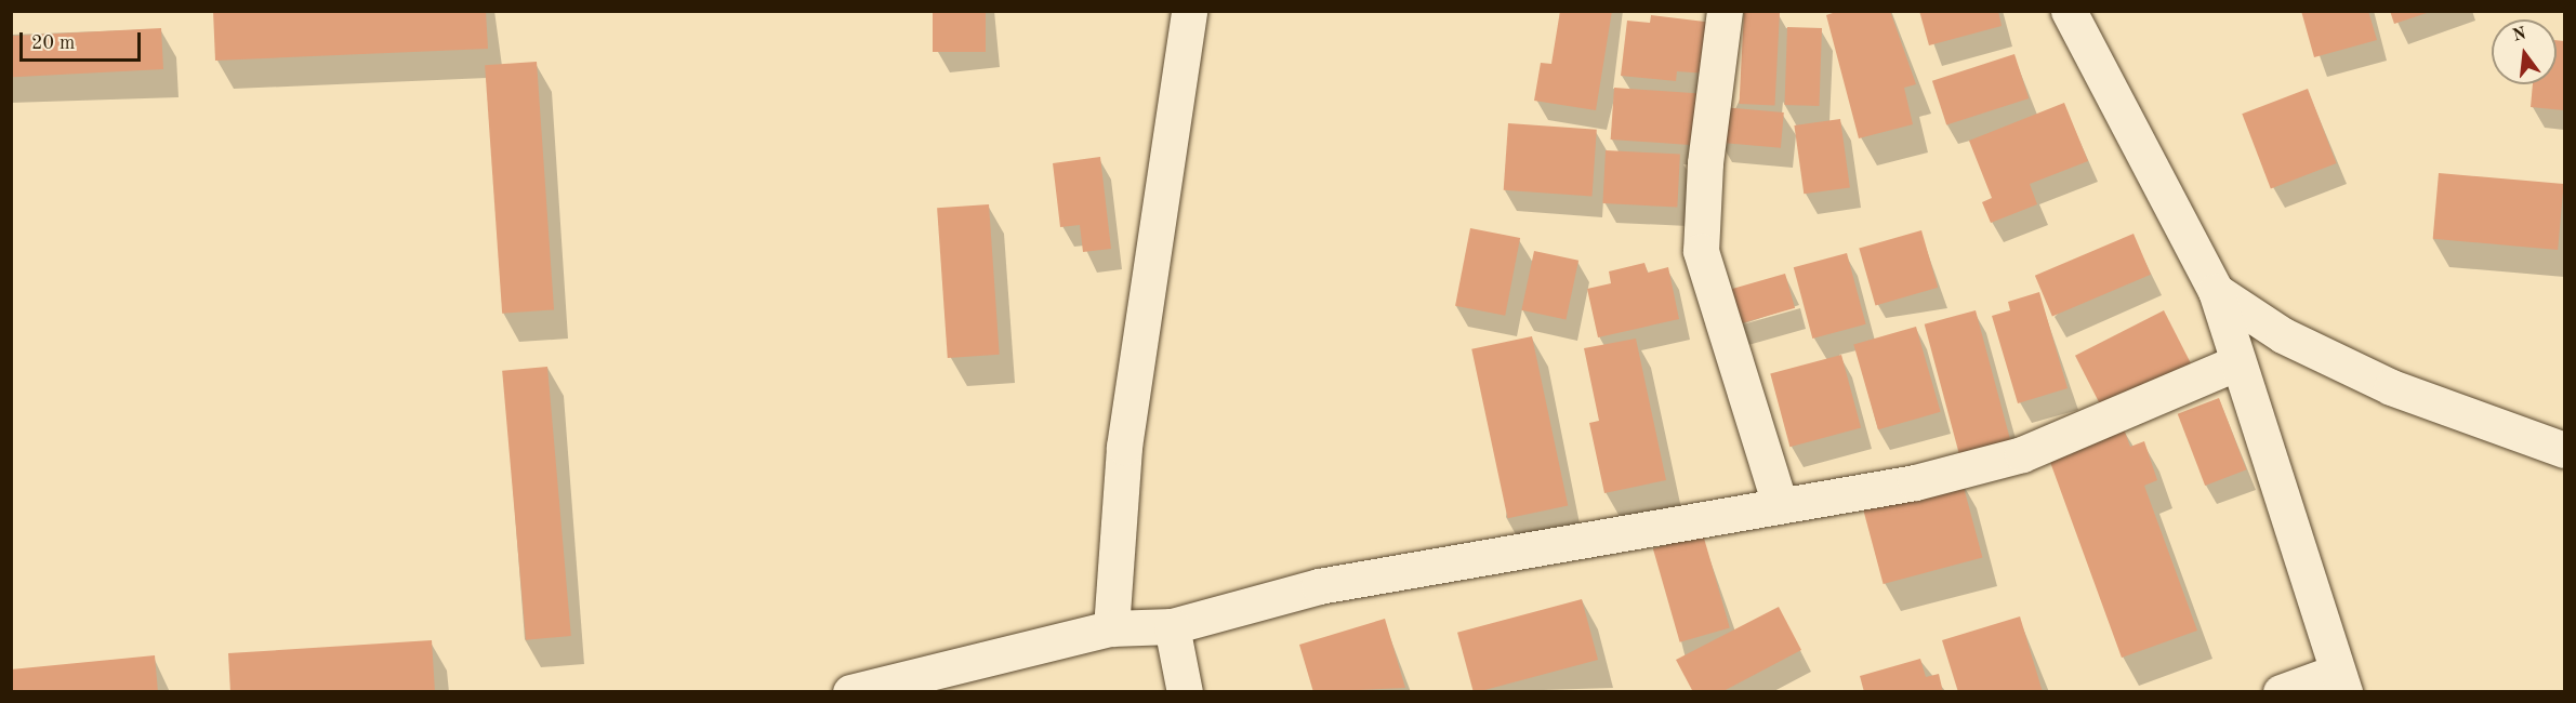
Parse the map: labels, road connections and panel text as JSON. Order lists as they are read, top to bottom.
{
  "scale_bar": "20 m",
  "north": "top"
}
